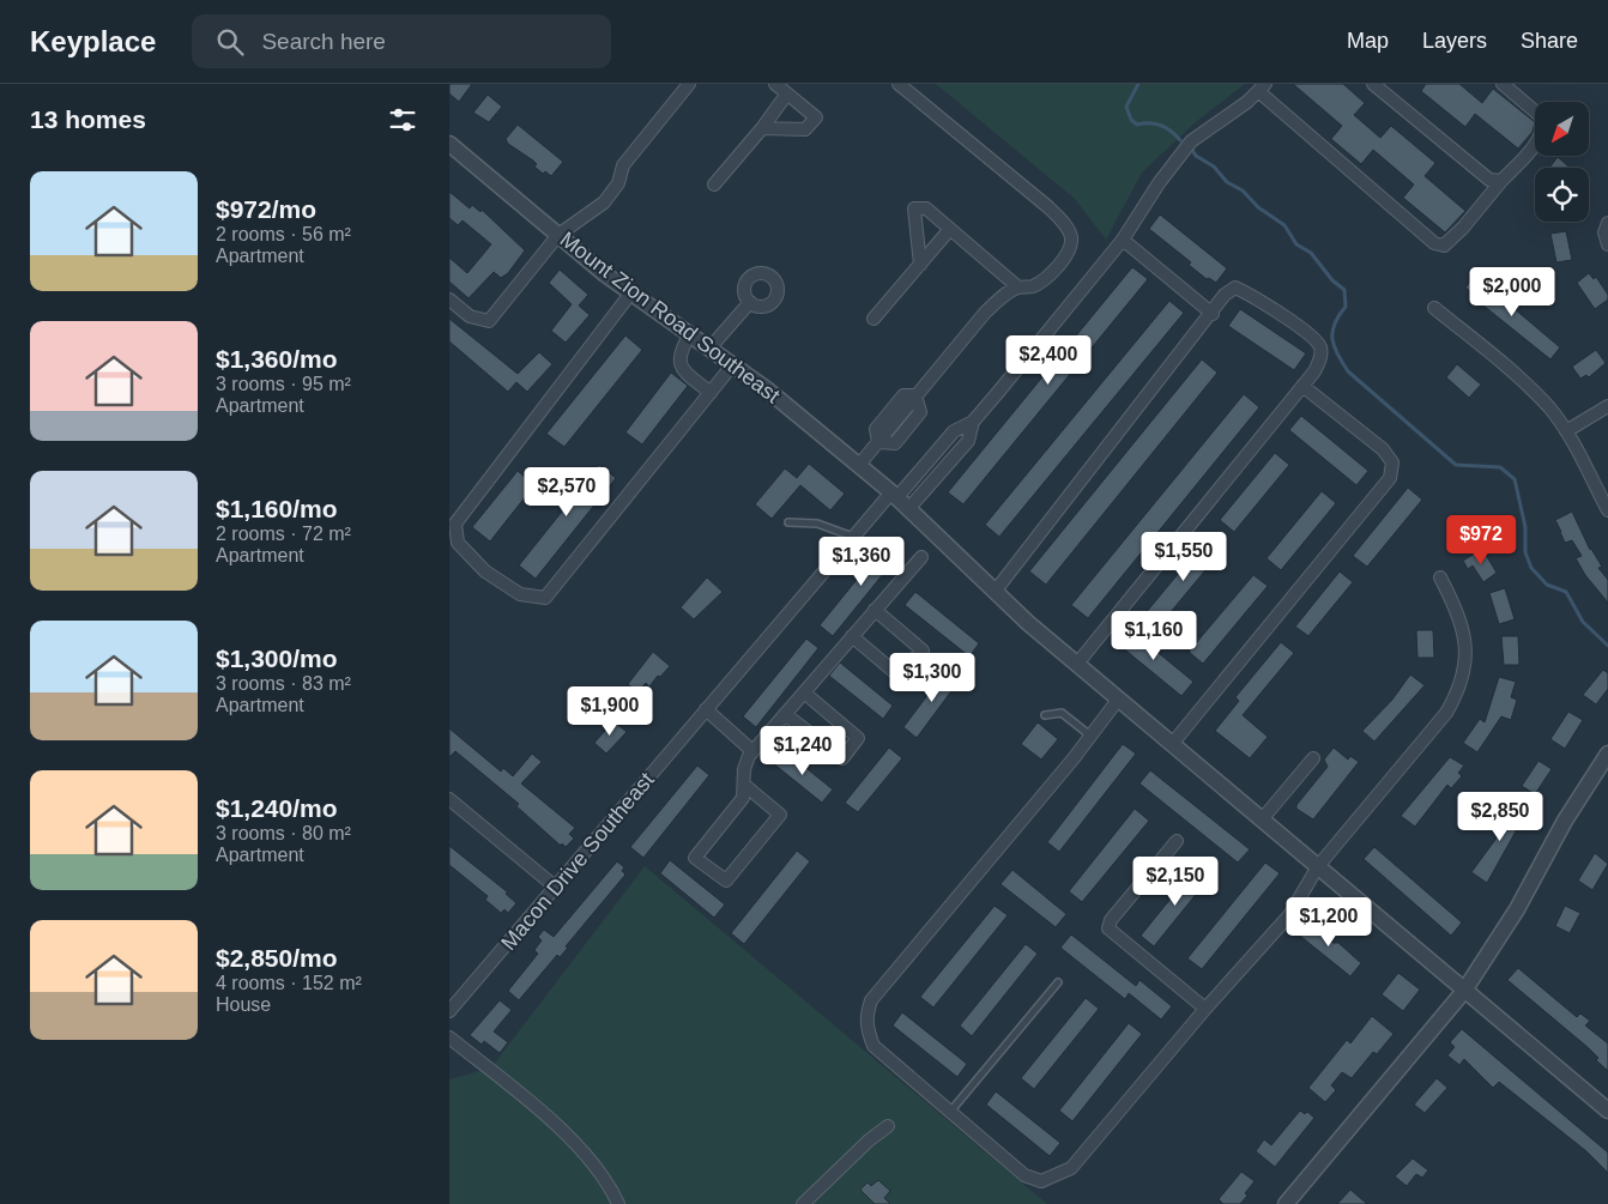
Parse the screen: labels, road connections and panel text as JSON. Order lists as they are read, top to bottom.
{
  "streets": {
    "street": ["Mount Zion Road Southeast", "Macon Drive Southeast"]
  },
  "crossings": [
    ["Mount Zion Road Southeast", "Macon Drive Southeast"]
  ],
  "north": "bottom left",
  "page": {
    "header": "Keyplace",
    "search": "Search here",
    "nav": ["Map", "Layers", "Share"],
    "heading": "13 homes",
    "list": [
      {
        "name": "$972/mo",
        "note": "2 rooms · 56 m² · Apartment"
      },
      {
        "name": "$1,360/mo",
        "note": "3 rooms · 95 m² · Apartment"
      },
      {
        "name": "$1,160/mo",
        "note": "2 rooms · 72 m² · Apartment"
      },
      {
        "name": "$1,300/mo",
        "note": "3 rooms · 83 m² · Apartment"
      },
      {
        "name": "$1,240/mo",
        "note": "3 rooms · 80 m² · Apartment"
      },
      {
        "name": "$2,850/mo",
        "note": "4 rooms · 152 m² · House"
      }
    ],
    "price": [
      "$2,000",
      "$2,400",
      "$2,570",
      "$972",
      "$1,550",
      "$1,360",
      "$1,160",
      "$1,300",
      "$1,900",
      "$1,240",
      "$2,850",
      "$2,150",
      "$1,200"
    ]
  }
}
